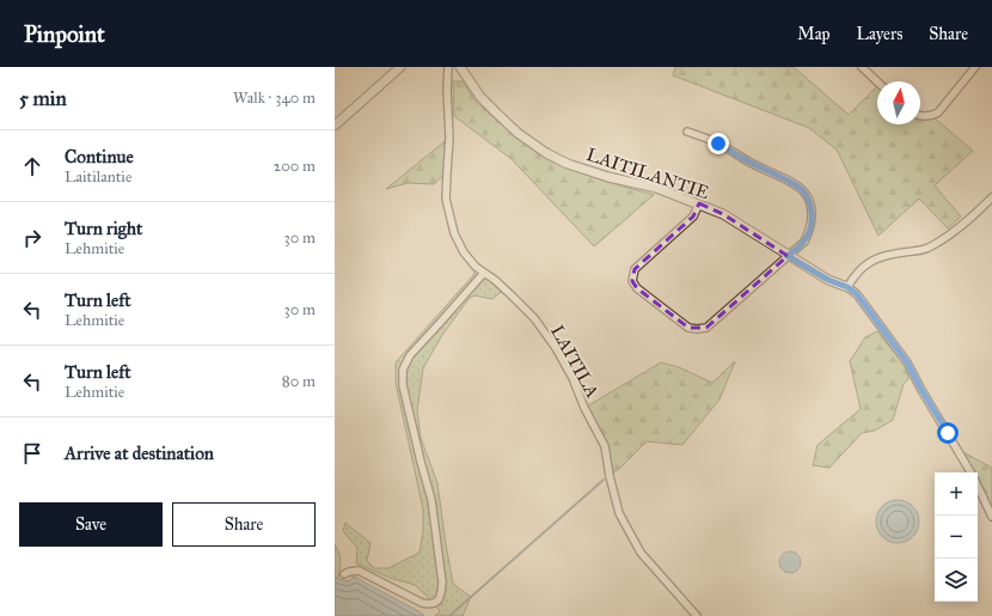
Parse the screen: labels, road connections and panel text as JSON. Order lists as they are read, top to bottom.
{
  "streets": {
    "street": ["LAITILANTIE", "LAITILA"]
  },
  "north": "top",
  "page": {
    "header": "Pinpoint",
    "nav": ["Map", "Layers", "Share"],
    "heading": ["5 min", "Walk · 340 m"],
    "list": [
      ["Continue", "Laitilantie", "200 m"],
      ["Turn right", "Lehmitie", "30 m"],
      ["Turn left", "Lehmitie", "30 m"],
      ["Turn left", "Lehmitie", "80 m"],
      "Arrive at destination"
    ],
    "map_buttons": ["+", "−"],
    "buttons": ["Save", "Share"]
  }
}
